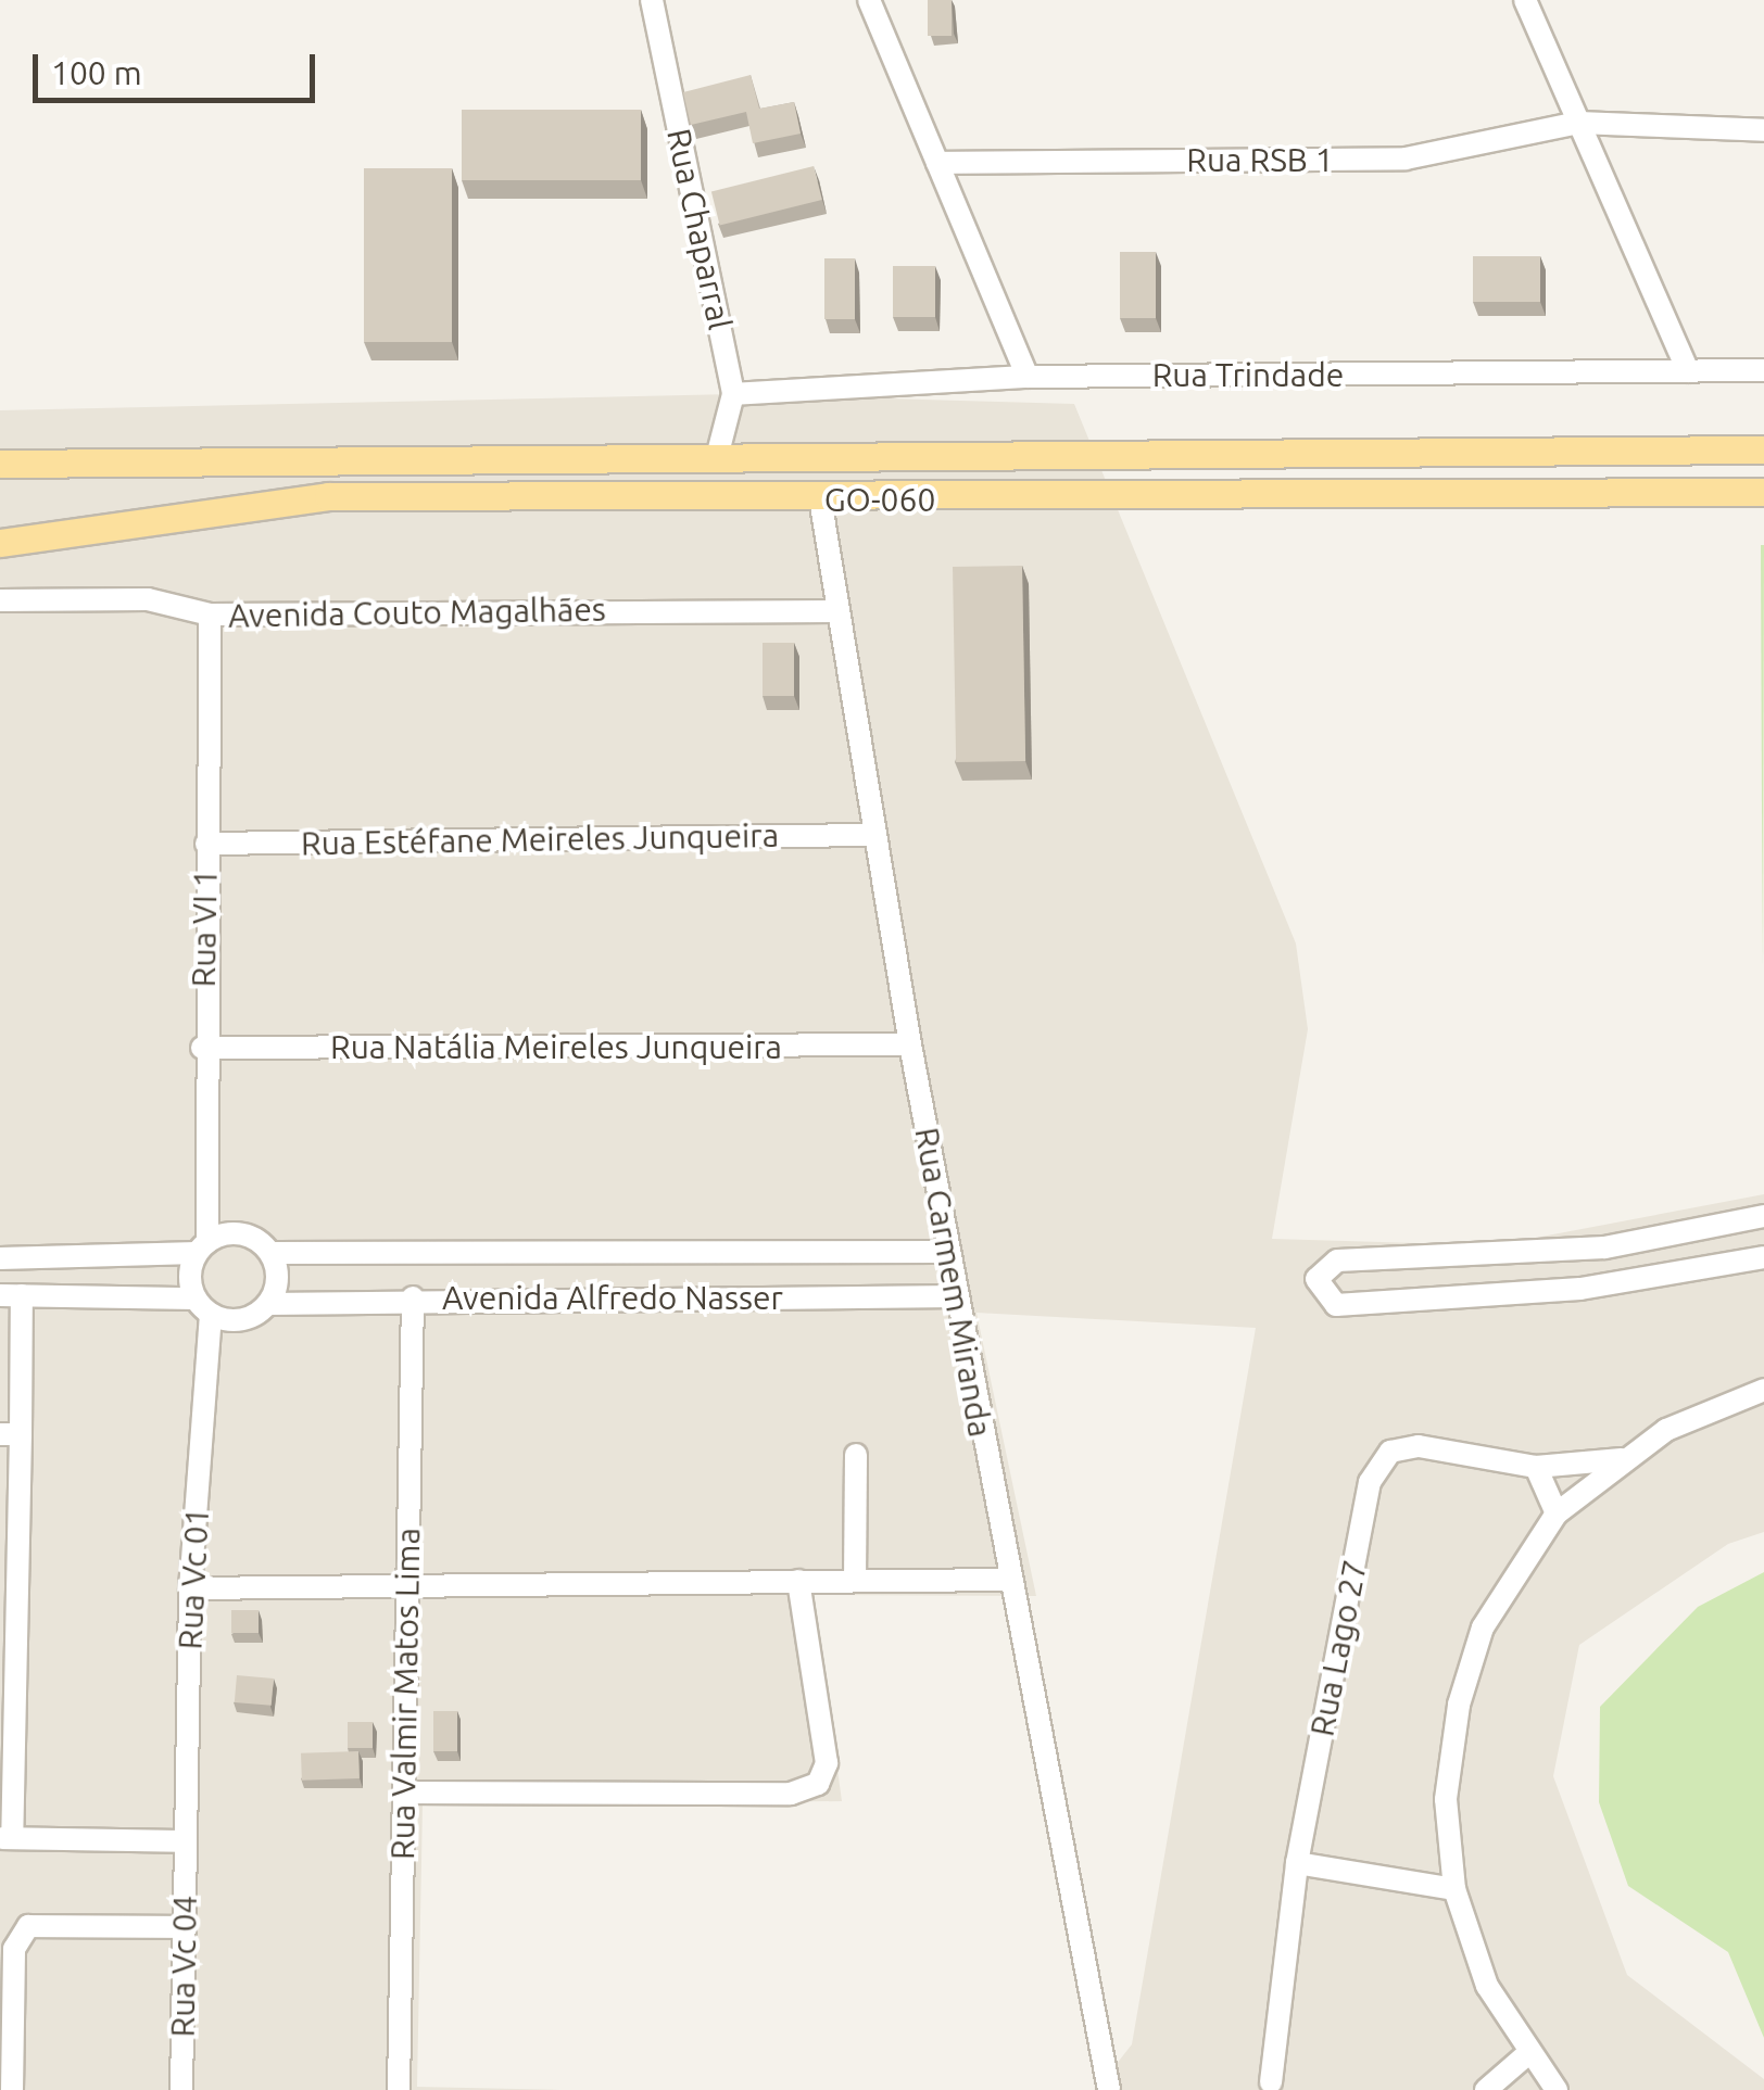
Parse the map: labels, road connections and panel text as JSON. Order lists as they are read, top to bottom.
{
  "streets": {
    "main road": ["GO-060"],
    "street": [
      "Rua RSB 1",
      "Rua Chaparral",
      "Rua Trindade",
      "Avenida Couto Magalhães",
      "Rua Estéfane Meireles Junqueira",
      "Rua VI 1",
      "Rua Natália Meireles Junqueira",
      "Rua Carmem Miranda",
      "Avenida Alfredo Nasser",
      "Rua Vc 01",
      "Rua Lago 27",
      "Rua Valmir Matos Lima",
      "Rua Vc 04"
    ]
  },
  "crossings": [
    ["Rua Chaparral", "Rua Trindade"],
    ["Rua Chaparral", "GO-060"],
    ["GO-060", "Rua Carmem Miranda"],
    ["Avenida Couto Magalhães", "Rua VI 1"],
    ["Avenida Couto Magalhães", "Rua Carmem Miranda"],
    ["Rua Estéfane Meireles Junqueira", "Rua VI 1"],
    ["Rua Estéfane Meireles Junqueira", "Rua Carmem Miranda"],
    ["Rua VI 1", "Rua Natália Meireles Junqueira"],
    ["Rua VI 1", "Avenida Alfredo Nasser"],
    ["Rua VI 1", "Rua Vc 01"],
    ["Rua Natália Meireles Junqueira", "Rua Carmem Miranda"],
    ["Rua Carmem Miranda", "Avenida Alfredo Nasser"],
    ["Avenida Alfredo Nasser", "Rua Vc 01"],
    ["Avenida Alfredo Nasser", "Rua Valmir Matos Lima"],
    ["Rua Vc 01", "Rua Vc 04"]
  ],
  "scale_bar": "100 m"
}
